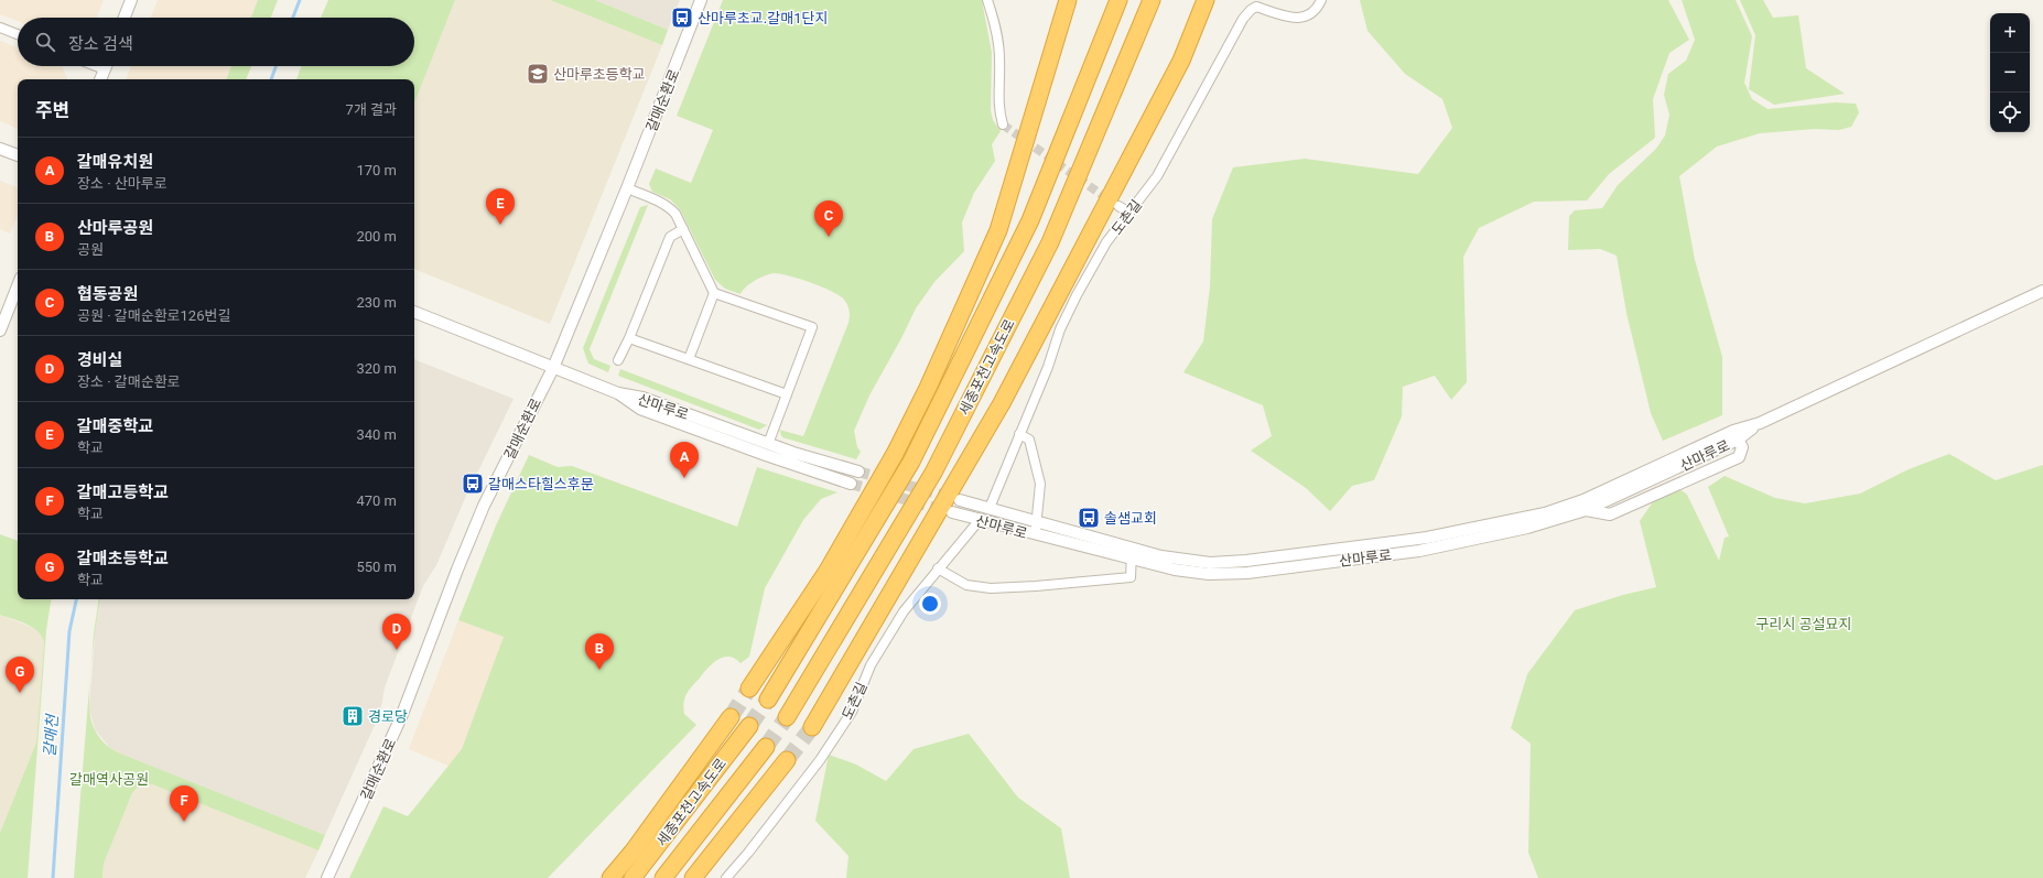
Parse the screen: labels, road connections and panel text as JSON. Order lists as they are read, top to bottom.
{
  "streets": {
    "highway": ["세종포천고속도로"],
    "street": ["갈매순환로", "도촌길", "산마루로"]
  },
  "crossings": [
    ["갈매순환로", "산마루로"],
    ["도촌길", "산마루로"]
  ],
  "water": ["갈매천"],
  "parks": ["구리시 공설묘지", "갈매역사공원"],
  "places": {
    "bus stop": ["산마루초교.갈매1단지", "갈매스타힐스후문", "솔샘교회"],
    "school or university": ["산마루초등학교"],
    "building": ["경로당"]
  },
  "page": {
    "map_buttons": ["+", "−"],
    "search": "장소 검색",
    "heading": ["주변", "7개 결과"],
    "list": [
      {
        "mark": "A",
        "name": "갈매유치원",
        "note": "장소 · 산마루로",
        "value": "170 m"
      },
      {
        "mark": "B",
        "name": "산마루공원",
        "note": "공원",
        "value": "200 m"
      },
      {
        "mark": "C",
        "name": "협동공원",
        "note": "공원 · 갈매순환로126번길",
        "value": "230 m"
      },
      {
        "mark": "D",
        "name": "경비실",
        "note": "장소 · 갈매순환로",
        "value": "320 m"
      },
      {
        "mark": "E",
        "name": "갈매중학교",
        "note": "학교",
        "value": "340 m"
      },
      {
        "mark": "F",
        "name": "갈매고등학교",
        "note": "학교",
        "value": "470 m"
      },
      {
        "mark": "G",
        "name": "갈매초등학교",
        "note": "학교",
        "value": "550 m"
      }
    ],
    "pins": [
      "E",
      "C",
      "A",
      "D",
      "B",
      "G",
      "F"
    ]
  }
}
